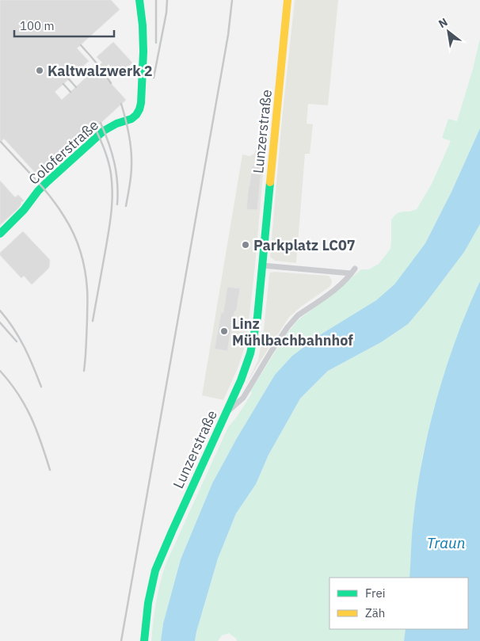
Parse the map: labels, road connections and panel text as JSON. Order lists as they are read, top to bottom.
{
  "streets": {
    "street": ["Lunzerstraße", "Coloferstraße"]
  },
  "water": ["Traun"],
  "places": ["Kaltwalzwerk 2", "Parkplatz LC07", "Linz Mühlbachbahnhof"],
  "legend": ["Frei", "Zäh"],
  "scale_bar": "100 m",
  "north": "top left"
}
